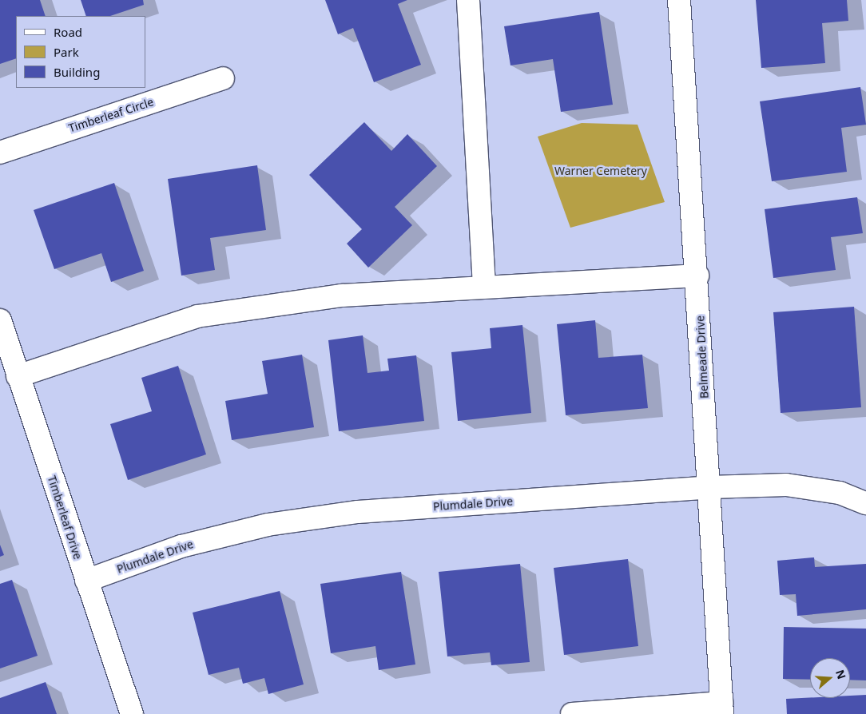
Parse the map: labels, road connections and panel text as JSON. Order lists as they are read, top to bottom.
{
  "streets": {
    "street": [
      "Timberleaf Circle",
      "Belmeade Drive",
      "Plumdale Drive",
      "Timberleaf Drive"
    ]
  },
  "crossings": [
    ["Belmeade Drive", "Plumdale Drive"],
    ["Plumdale Drive", "Timberleaf Drive"]
  ],
  "parks": ["Warner Cemetery"],
  "legend": ["Road", "Park", "Building"],
  "north": "right"
}
